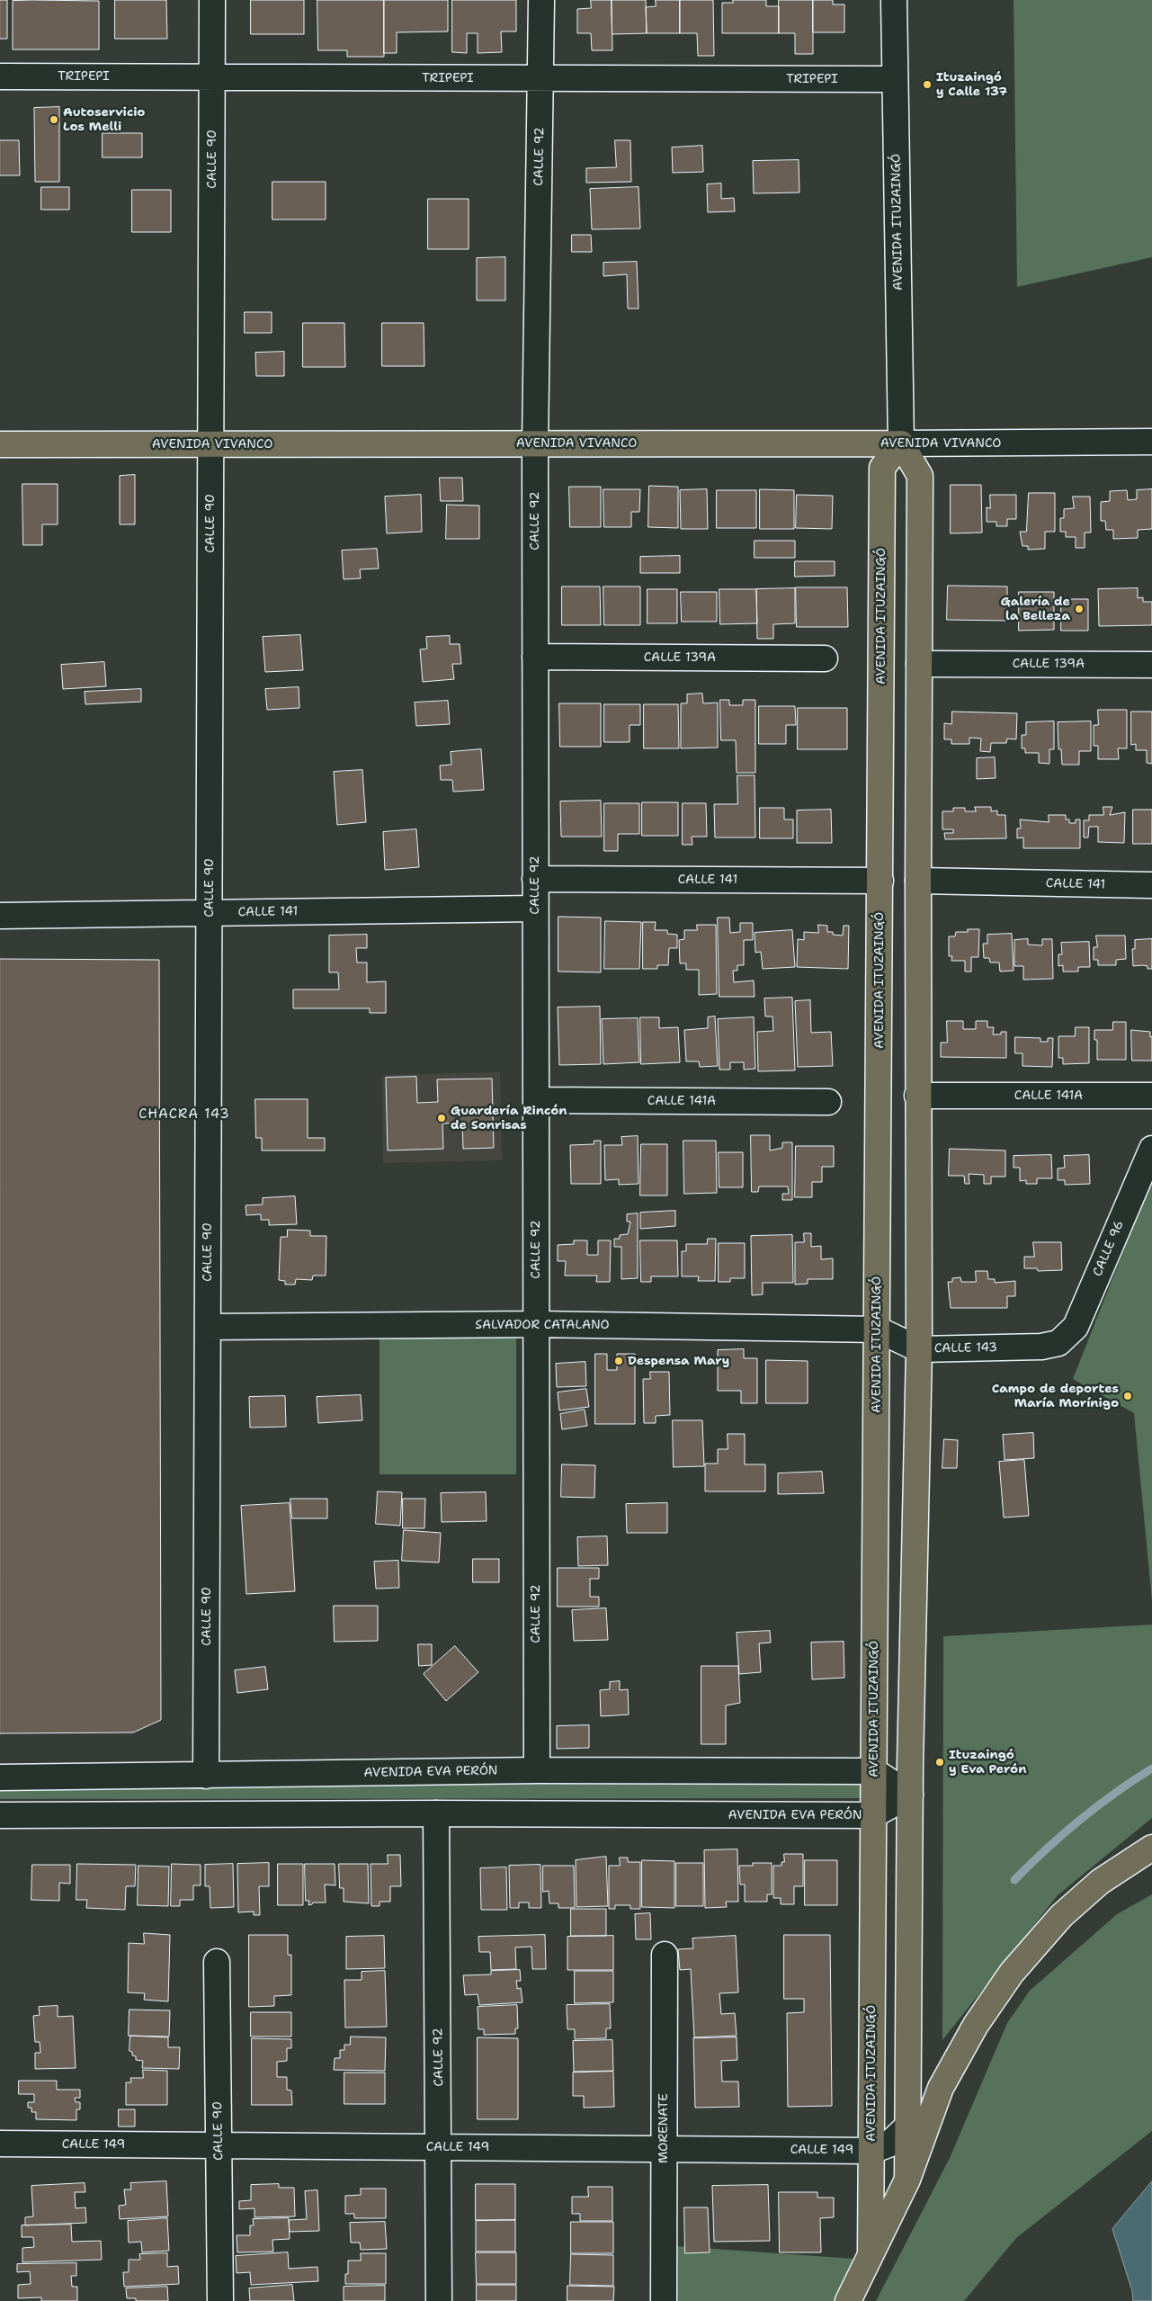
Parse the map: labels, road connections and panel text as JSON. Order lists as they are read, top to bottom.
{
  "streets": {
    "main road": ["AVENIDA ITUZAINGÓ", "AVENIDA VIVANCO"],
    "street": [
      "TRIPEPI",
      "CALLE 92",
      "CALLE 90",
      "CALLE 139A",
      "CALLE 141",
      "CALLE 141A",
      "CALLE 96",
      "SALVADOR CATALANO",
      "CALLE 143",
      "AVENIDA EVA PERÓN",
      "MORENATE",
      "CALLE 149"
    ]
  },
  "crossings": [
    ["TRIPEPI", "CALLE 92"],
    ["TRIPEPI", "CALLE 90"],
    ["TRIPEPI", "AVENIDA ITUZAINGÓ"],
    ["CALLE 92", "AVENIDA VIVANCO"],
    ["CALLE 92", "CALLE 139A"],
    ["CALLE 92", "CALLE 141"],
    ["CALLE 92", "CALLE 141A"],
    ["CALLE 92", "SALVADOR CATALANO"],
    ["CALLE 92", "AVENIDA EVA PERÓN"],
    ["CALLE 92", "CALLE 149"],
    ["CALLE 90", "AVENIDA VIVANCO"],
    ["CALLE 90", "CALLE 141"],
    ["CALLE 90", "SALVADOR CATALANO"],
    ["CALLE 90", "AVENIDA EVA PERÓN"],
    ["CALLE 90", "CALLE 149"],
    ["AVENIDA ITUZAINGÓ", "AVENIDA VIVANCO"],
    ["AVENIDA ITUZAINGÓ", "CALLE 139A"],
    ["AVENIDA ITUZAINGÓ", "CALLE 141"],
    ["AVENIDA ITUZAINGÓ", "CALLE 141A"],
    ["AVENIDA ITUZAINGÓ", "SALVADOR CATALANO"],
    ["AVENIDA ITUZAINGÓ", "CALLE 143"],
    ["AVENIDA ITUZAINGÓ", "AVENIDA EVA PERÓN"],
    ["AVENIDA ITUZAINGÓ", "CALLE 149"],
    ["CALLE 96", "CALLE 143"],
    ["SALVADOR CATALANO", "CALLE 143"],
    ["MORENATE", "CALLE 149"]
  ],
  "districts": ["CHACRA 143"],
  "places": [
    "Ituzaingó y Calle 137",
    "Autoservicio Los Melli",
    "Galería de la Belleza",
    "Guardería Rincón de Sonrisas",
    "Despensa Mary",
    "Campo de deportes María Morínigo",
    "Ituzaingó y Eva Perón"
  ]
}
